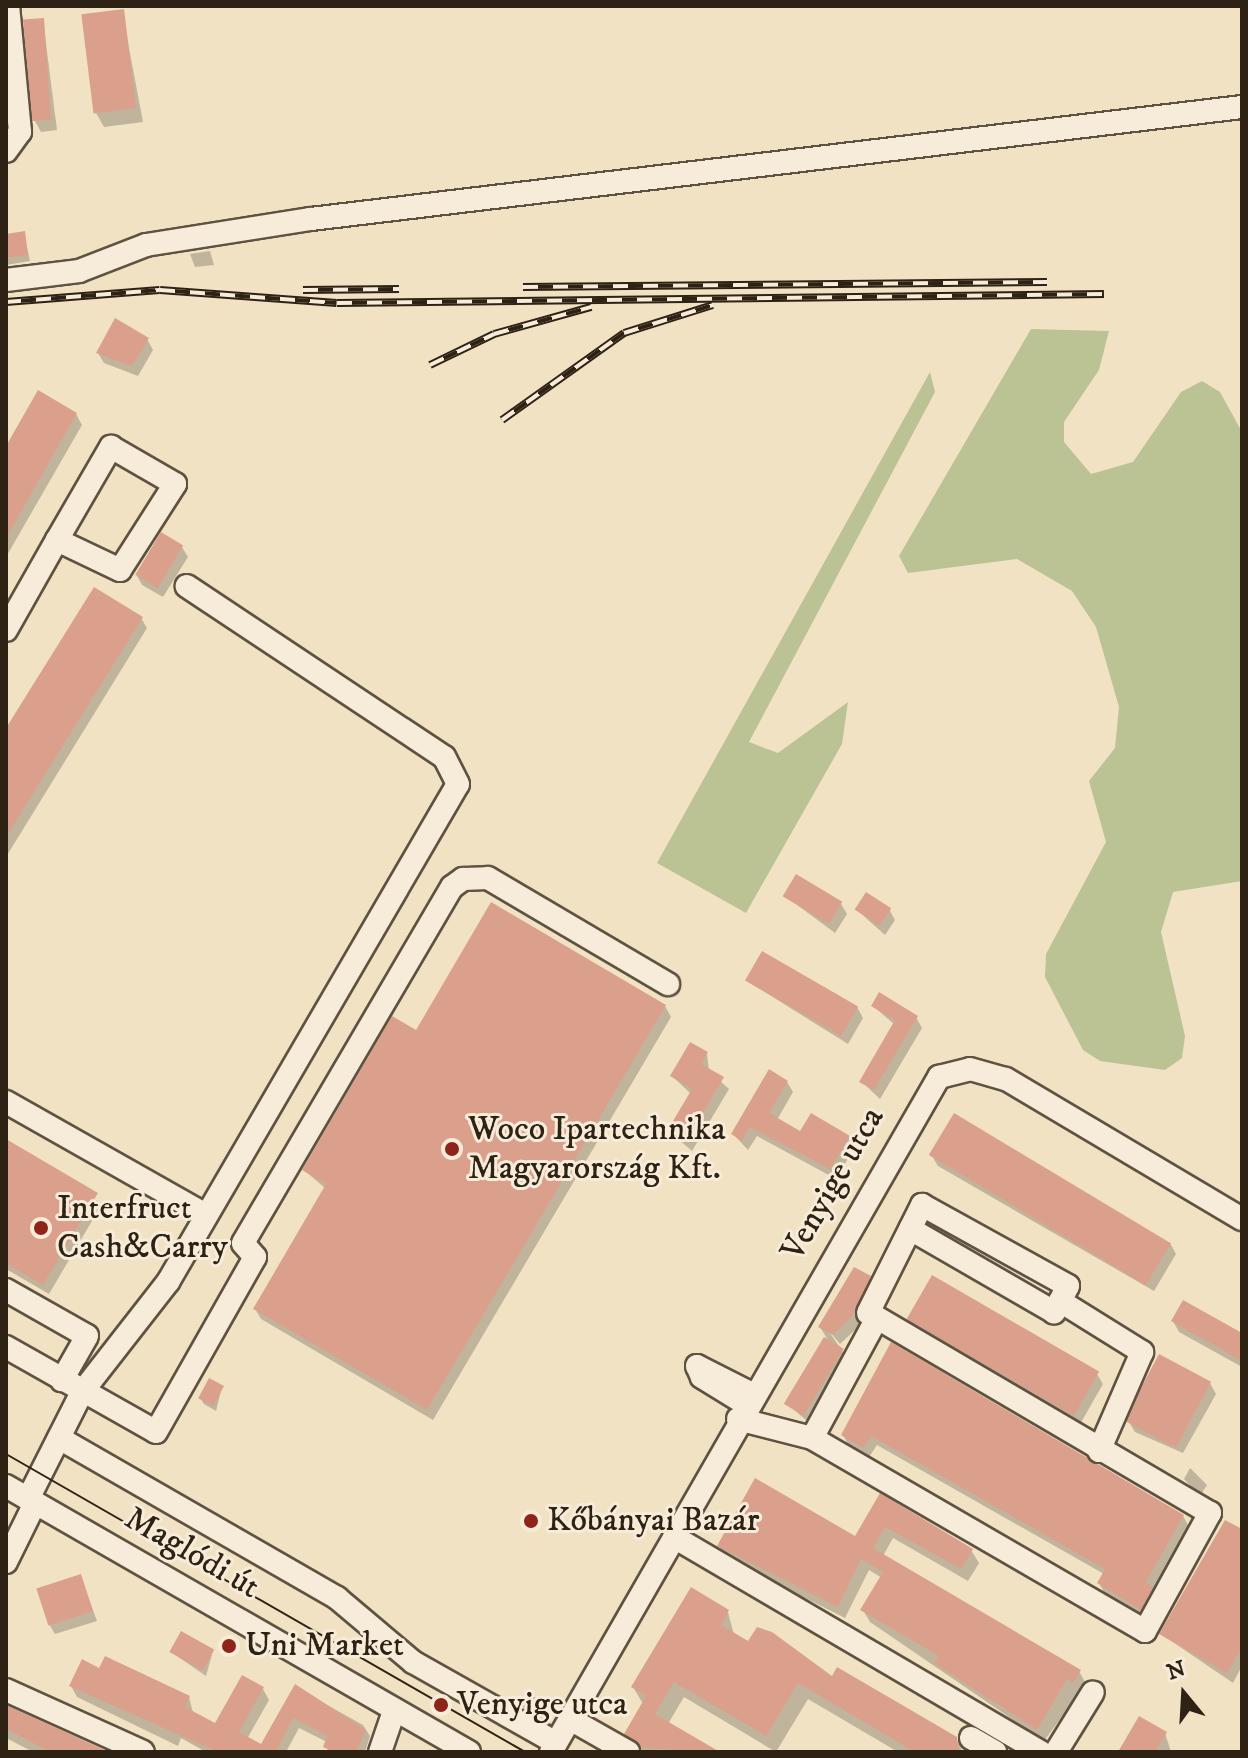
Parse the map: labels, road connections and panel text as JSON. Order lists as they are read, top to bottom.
{
  "streets": {
    "street": ["Venyige utca", "Maglódi út"]
  },
  "places": [
    "Woco Ipartechnika Magyarország Kft.",
    "Interfruct Cash&Carry",
    "Kőbányai Bazár",
    "Uni Market",
    "Venyige utca"
  ],
  "north": "top"
}
